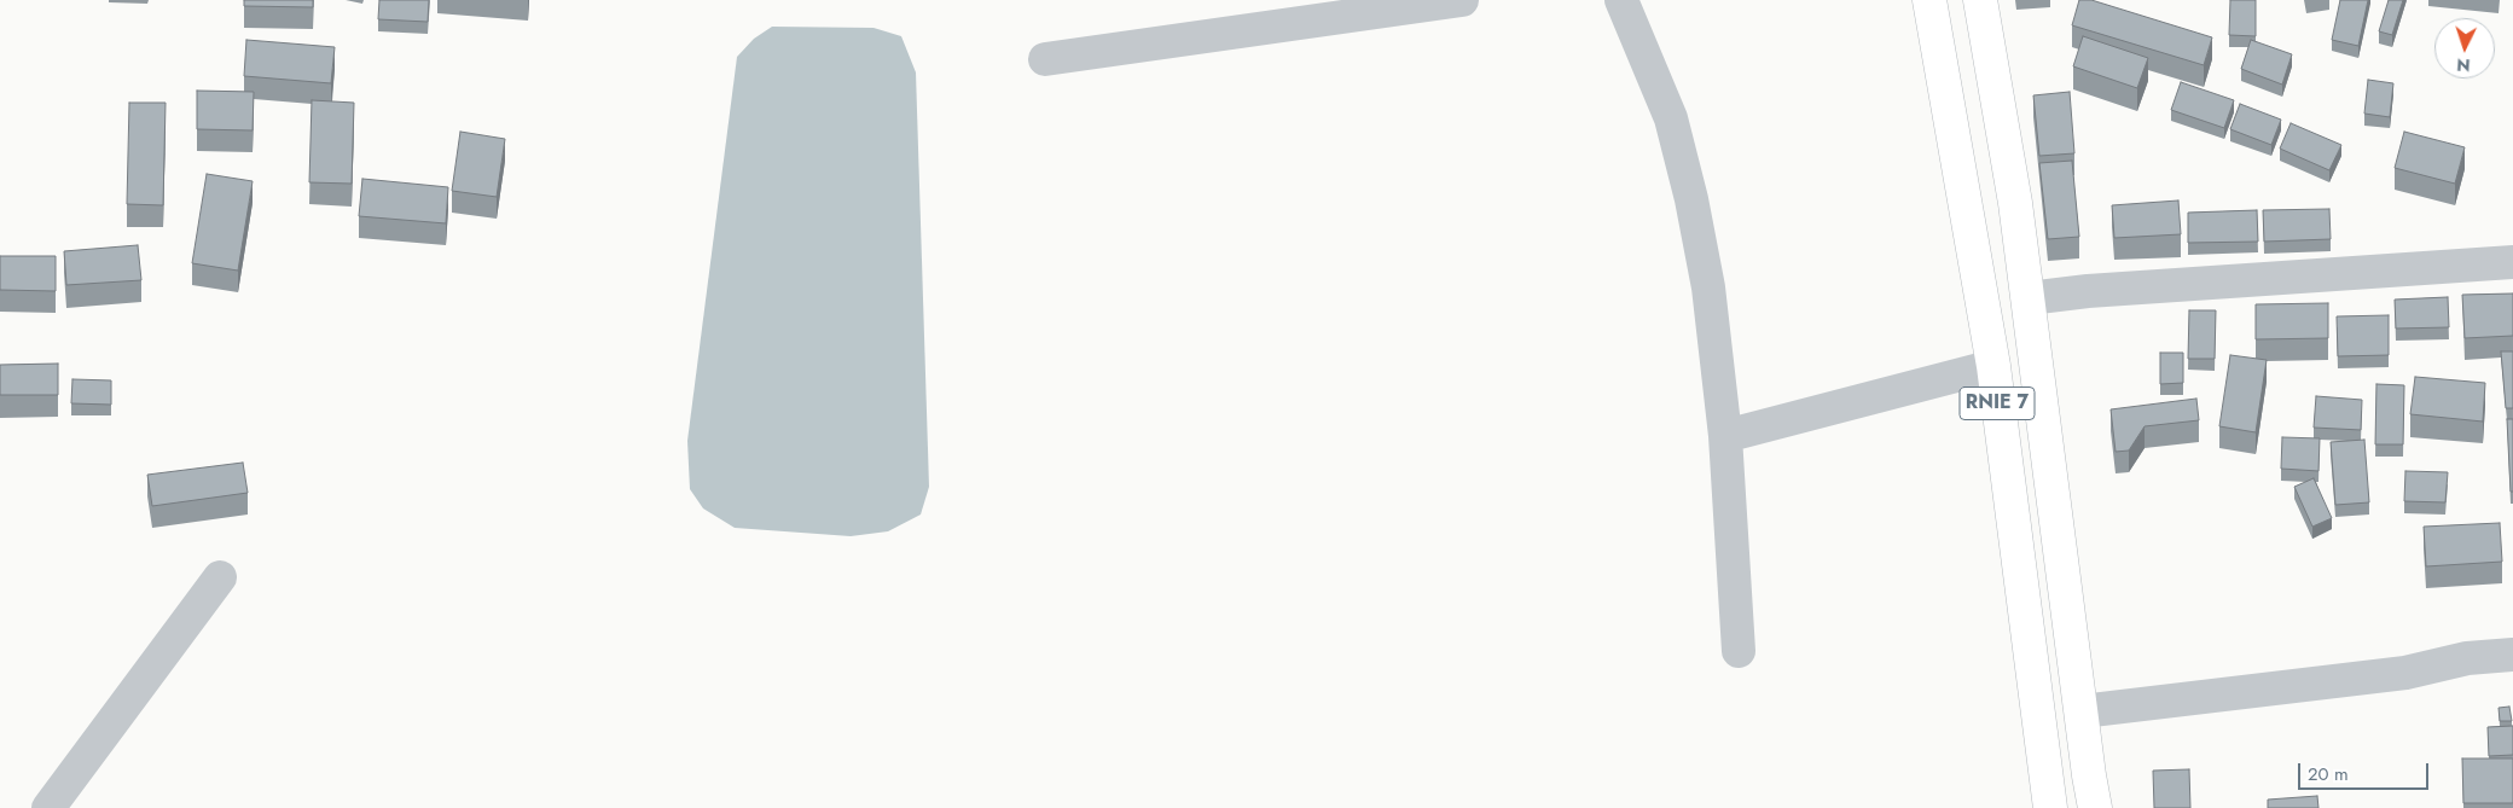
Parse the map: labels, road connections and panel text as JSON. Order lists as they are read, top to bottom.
{
  "streets": {
    "main road": ["RNIE 7"]
  },
  "scale_bar": "20 m",
  "north": "bottom"
}
